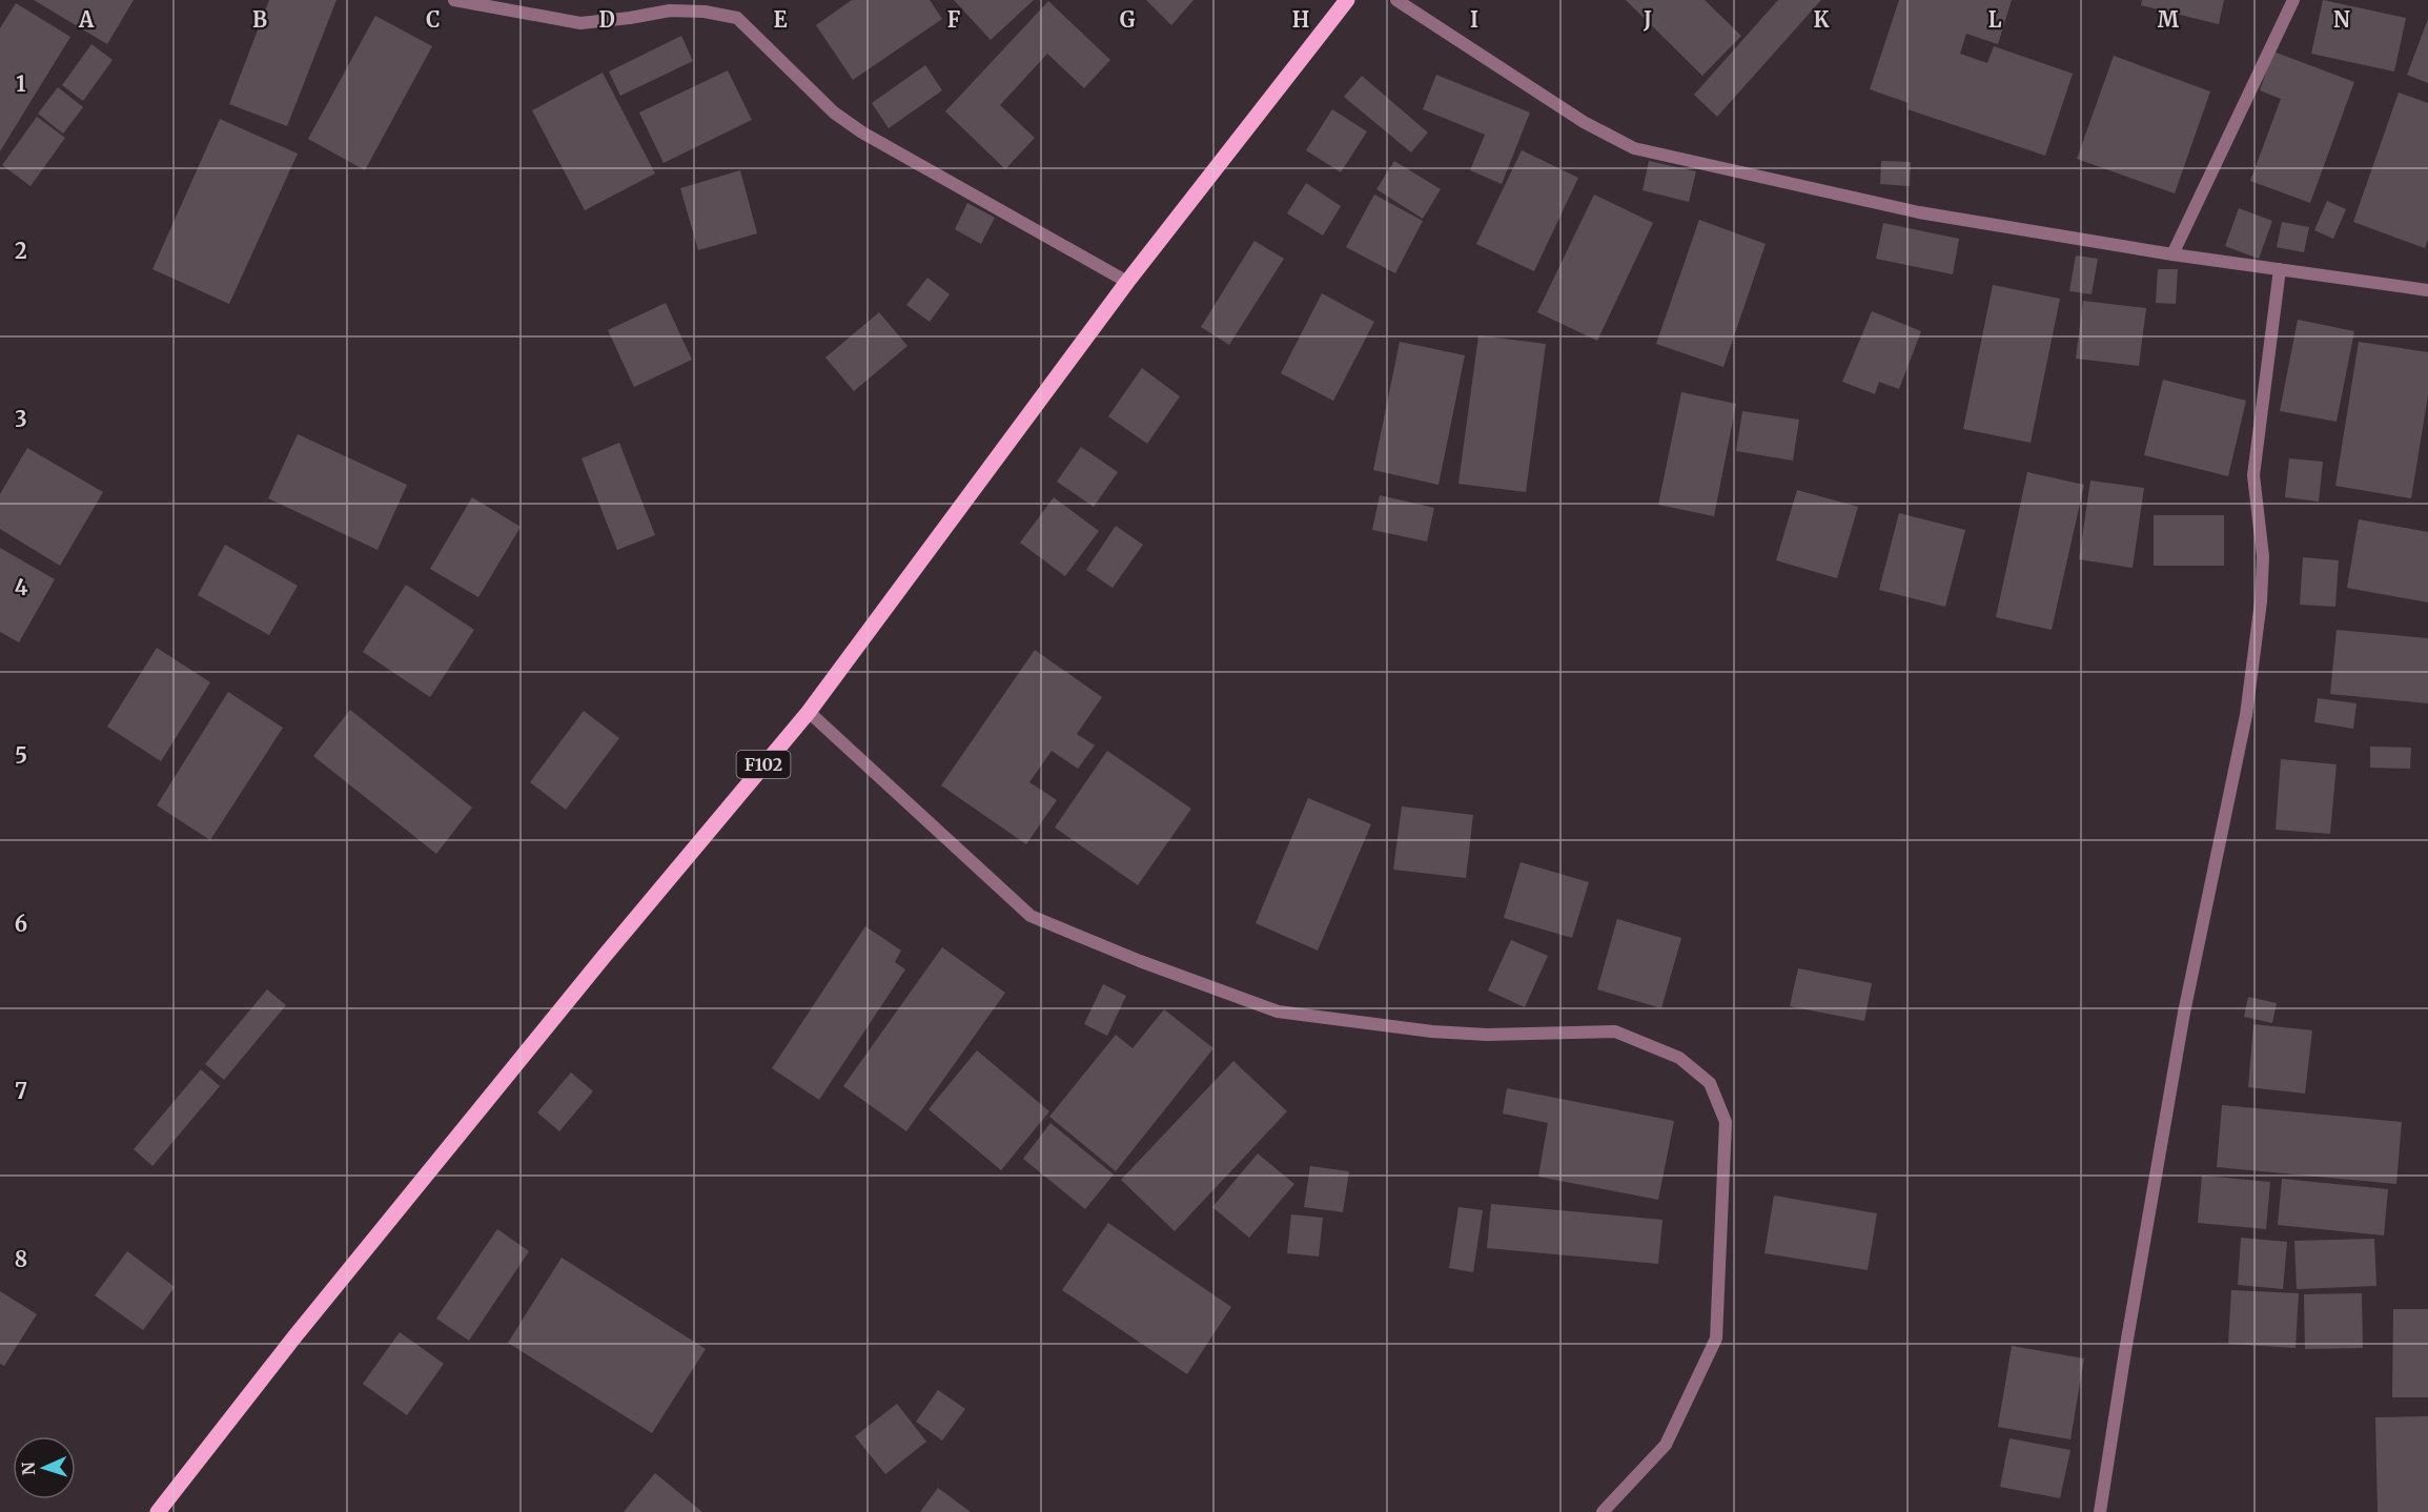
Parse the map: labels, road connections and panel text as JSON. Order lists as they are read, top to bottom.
{
  "streets": {
    "main road": ["F102"]
  },
  "north": "left",
  "grid": {
    "columns": [
      "A",
      "B",
      "C",
      "D",
      "E",
      "F",
      "G",
      "H",
      "I",
      "J",
      "K",
      "L",
      "M",
      "N"
    ],
    "rows": [
      "1",
      "2",
      "3",
      "4",
      "5",
      "6",
      "7",
      "8"
    ]
  }
}
